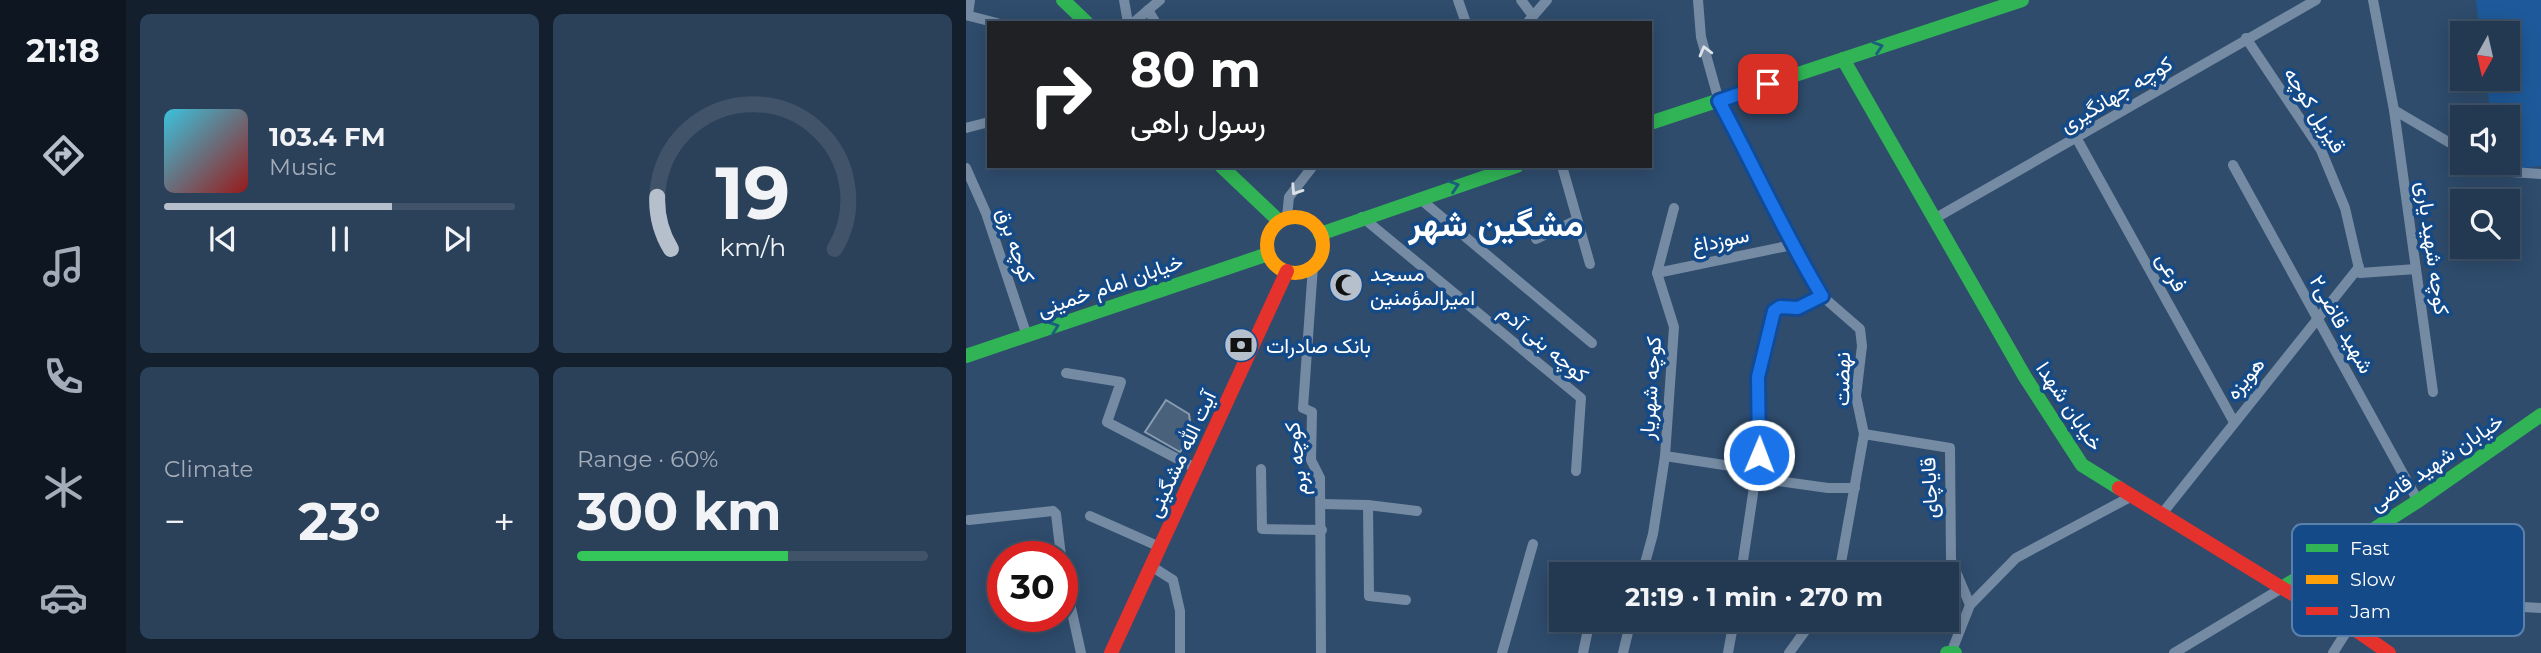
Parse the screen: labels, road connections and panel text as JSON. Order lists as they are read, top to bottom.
{
  "streets": {
    "main road": [
      "خیابان امام خمینی",
      "خیابان شهدا",
      "آیت الله مشگینی",
      "خیابان شهید قاضی"
    ],
    "street": [
      "کوچه جهانگیری",
      "قیزیل کوچه",
      "سوزداغ",
      "کوچه برق",
      "کوچه شهید یاری",
      "فرعی",
      "شهید قاضی۲",
      "کوچه بنی آدم",
      "هویزه",
      "نهضت",
      "کوچه شهریار",
      "کوچه برم",
      "قایاچای"
    ]
  },
  "crossings": [
    ["کوچه جهانگیری", "قیزیل کوچه"],
    ["کوچه جهانگیری", "فرعی"],
    ["کوچه جهانگیری", "خیابان شهدا"],
    ["قیزیل کوچه", "هویزه"],
    ["سوزداغ", "نهضت"],
    ["سوزداغ", "کوچه شهریار"],
    ["کوچه برق", "خیابان امام خمینی"],
    ["فرعی", "هویزه"],
    ["خیابان امام خمینی", "آیت الله مشگینی"],
    ["خیابان امام خمینی", "کوچه برم"],
    ["شهید قاضی۲", "هویزه"],
    ["شهید قاضی۲", "خیابان شهید قاضی"],
    ["هویزه", "خیابان شهدا"],
    ["نهضت", "قایاچای"],
    ["خیابان شهدا", "خیابان شهید قاضی"],
    ["آیت الله مشگینی", "کوچه برم"]
  ],
  "one_way": ["خیابان امام خمینی"],
  "districts": ["مشگین شهر"],
  "places": {
    "mosque": ["مسجد امیرالمؤمنین"],
    "bank": ["بانک صادرات"]
  },
  "legend": ["Fast", "Slow", "Jam"],
  "north": "bottom",
  "page": {
    "tabs": "21:18",
    "turn": ["80 m", "رسول راهی"],
    "song": ["103.4 FM", "Music"],
    "tile": [
      "Climate",
      ["Range · 60%", "300 km"]
    ],
    "heat": ["−", "23°", "+"],
    "limit": "30",
    "trip": "21:19 · 1 min · 270 m",
    "gauge": ["19", "km/h"]
  }
}
